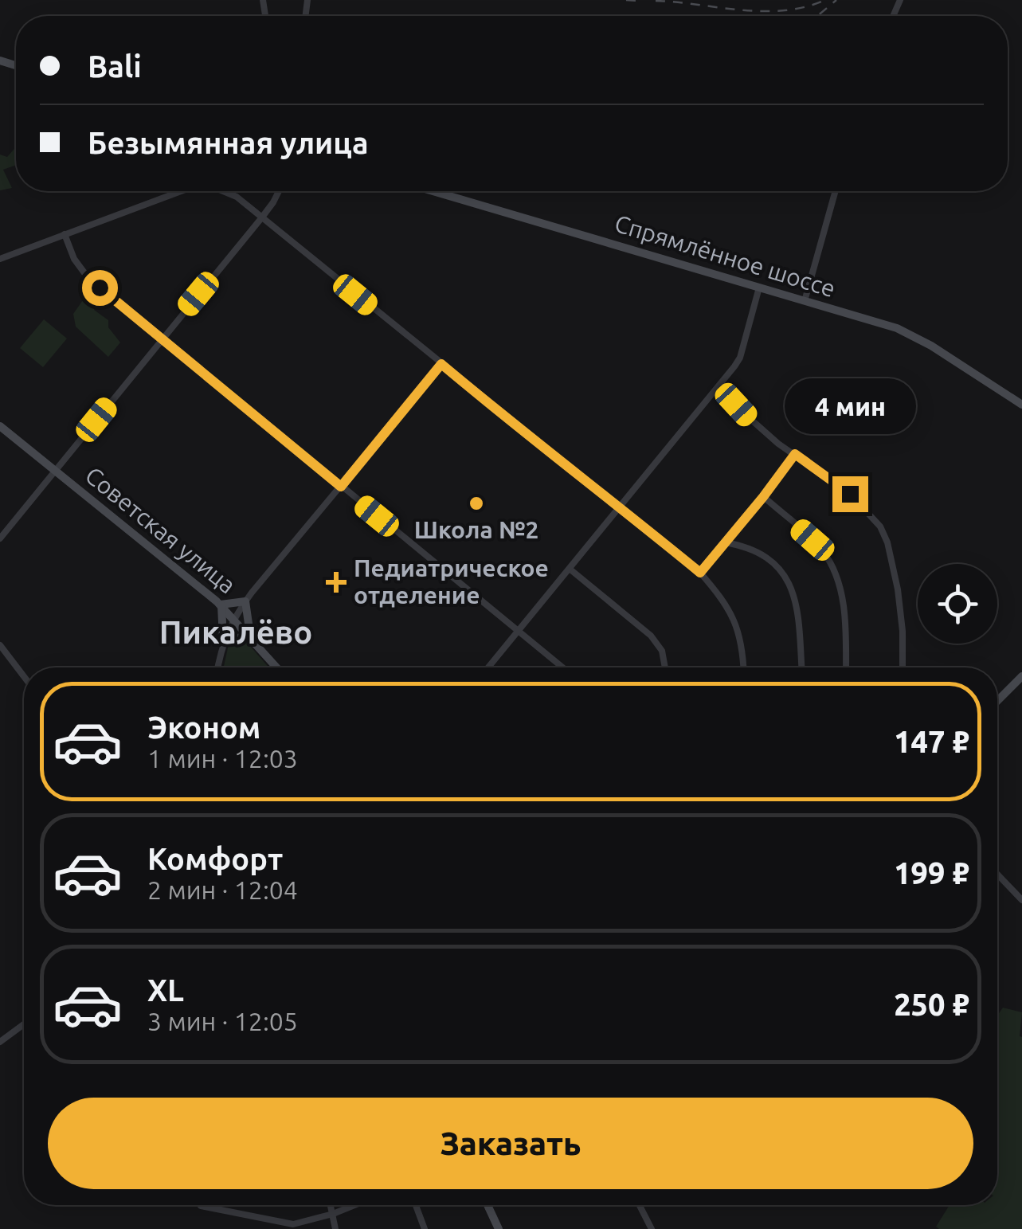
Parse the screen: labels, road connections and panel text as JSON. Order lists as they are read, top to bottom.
{
  "streets": {
    "main road": ["Спрямлённое шоссе", "Советская улица"]
  },
  "districts": ["Пикалёво"],
  "places": {
    "other": ["Школа №2"],
    "health": ["Педиатрическое отделение"]
  },
  "page": {
    "banner": ["Bali", "Безымянная улица"],
    "bubble": "4 мин",
    "list": [
      {
        "name": "Эконом",
        "note": "1 мин · 12:03",
        "value": "147 ₽"
      },
      {
        "name": "Комфорт",
        "note": "2 мин · 12:04",
        "value": "199 ₽"
      },
      {
        "name": "XL",
        "note": "3 мин · 12:05",
        "value": "250 ₽"
      }
    ],
    "buttons": "Заказать"
  }
}
